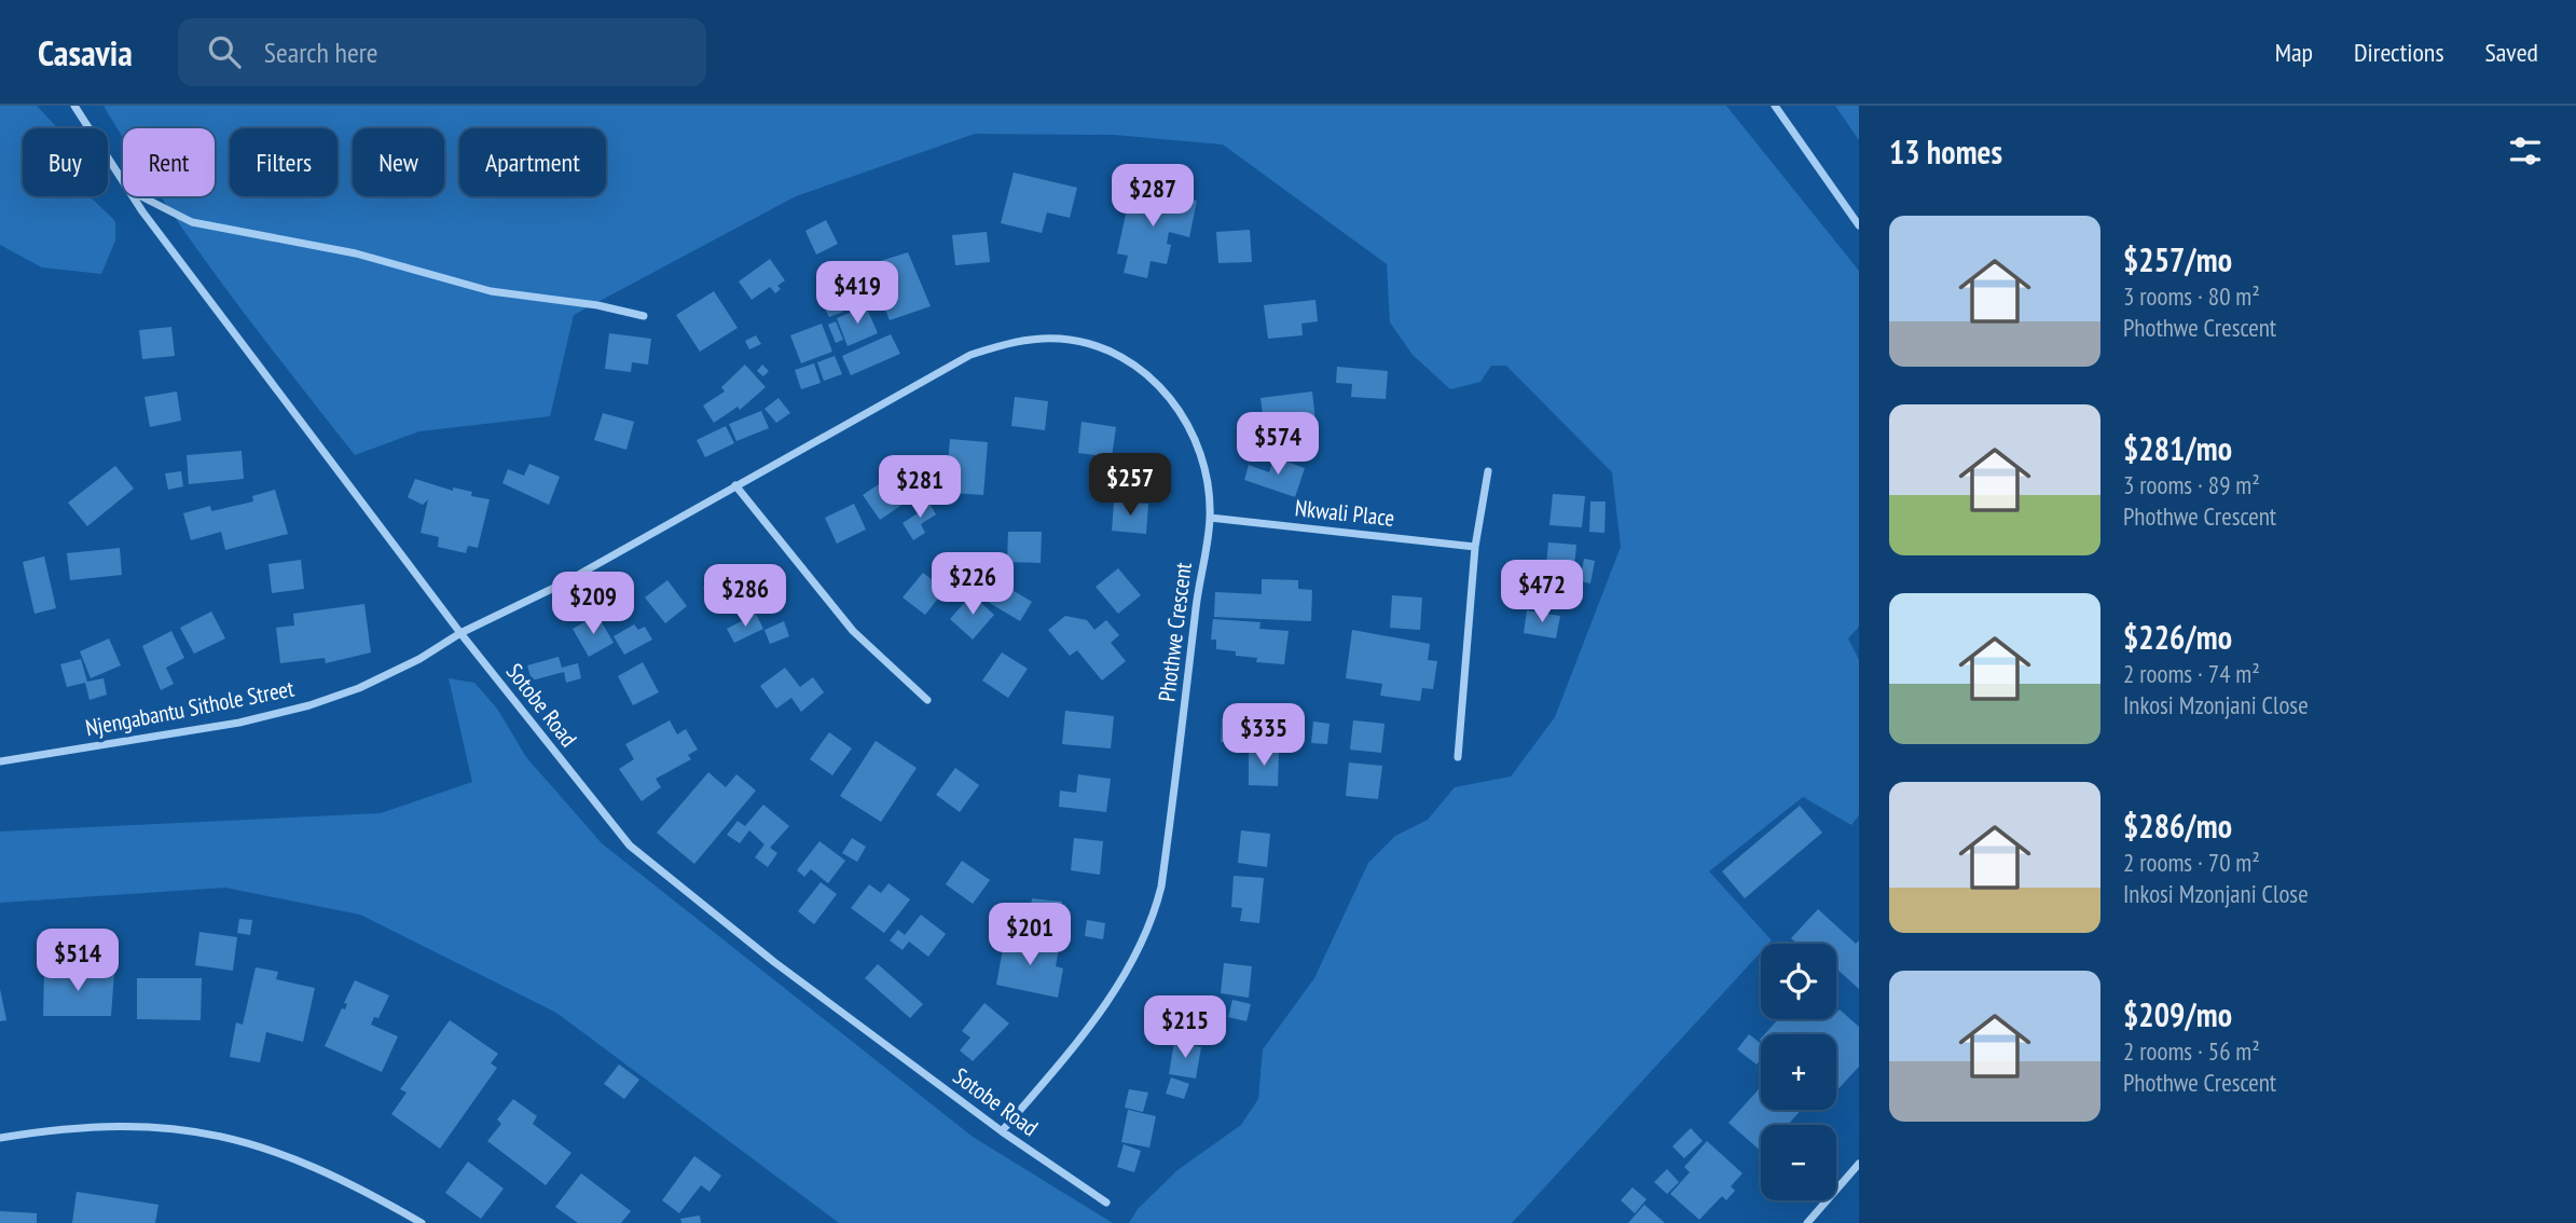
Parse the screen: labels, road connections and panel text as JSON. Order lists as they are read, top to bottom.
{
  "streets": {
    "street": [
      "Nkwali Place",
      "Phothwe Crescent",
      "Sotobe Road",
      "Njengabantu Sithole Street"
    ]
  },
  "crossings": [
    ["Nkwali Place", "Phothwe Crescent"],
    ["Phothwe Crescent", "Sotobe Road"],
    ["Phothwe Crescent", "Njengabantu Sithole Street"],
    ["Sotobe Road", "Njengabantu Sithole Street"]
  ],
  "page": {
    "header": "Casavia",
    "search": "Search here",
    "nav": ["Map", "Directions", "Saved"],
    "heading": "13 homes",
    "chip": [
      "Buy",
      "Rent",
      "Filters",
      "New",
      "Apartment"
    ],
    "price": [
      "$287",
      "$419",
      "$574",
      "$257",
      "$281",
      "$226",
      "$472",
      "$286",
      "$209",
      "$335",
      "$201",
      "$514",
      "$215"
    ],
    "list": [
      {
        "name": "$257/mo",
        "note": "3 rooms · 80 m² · Phothwe Crescent"
      },
      {
        "name": "$281/mo",
        "note": "3 rooms · 89 m² · Phothwe Crescent"
      },
      {
        "name": "$226/mo",
        "note": "2 rooms · 74 m² · Inkosi Mzonjani Close"
      },
      {
        "name": "$286/mo",
        "note": "2 rooms · 70 m² · Inkosi Mzonjani Close"
      },
      {
        "name": "$209/mo",
        "note": "2 rooms · 56 m² · Phothwe Crescent"
      }
    ],
    "map_buttons": ["+", "−"]
  }
}
